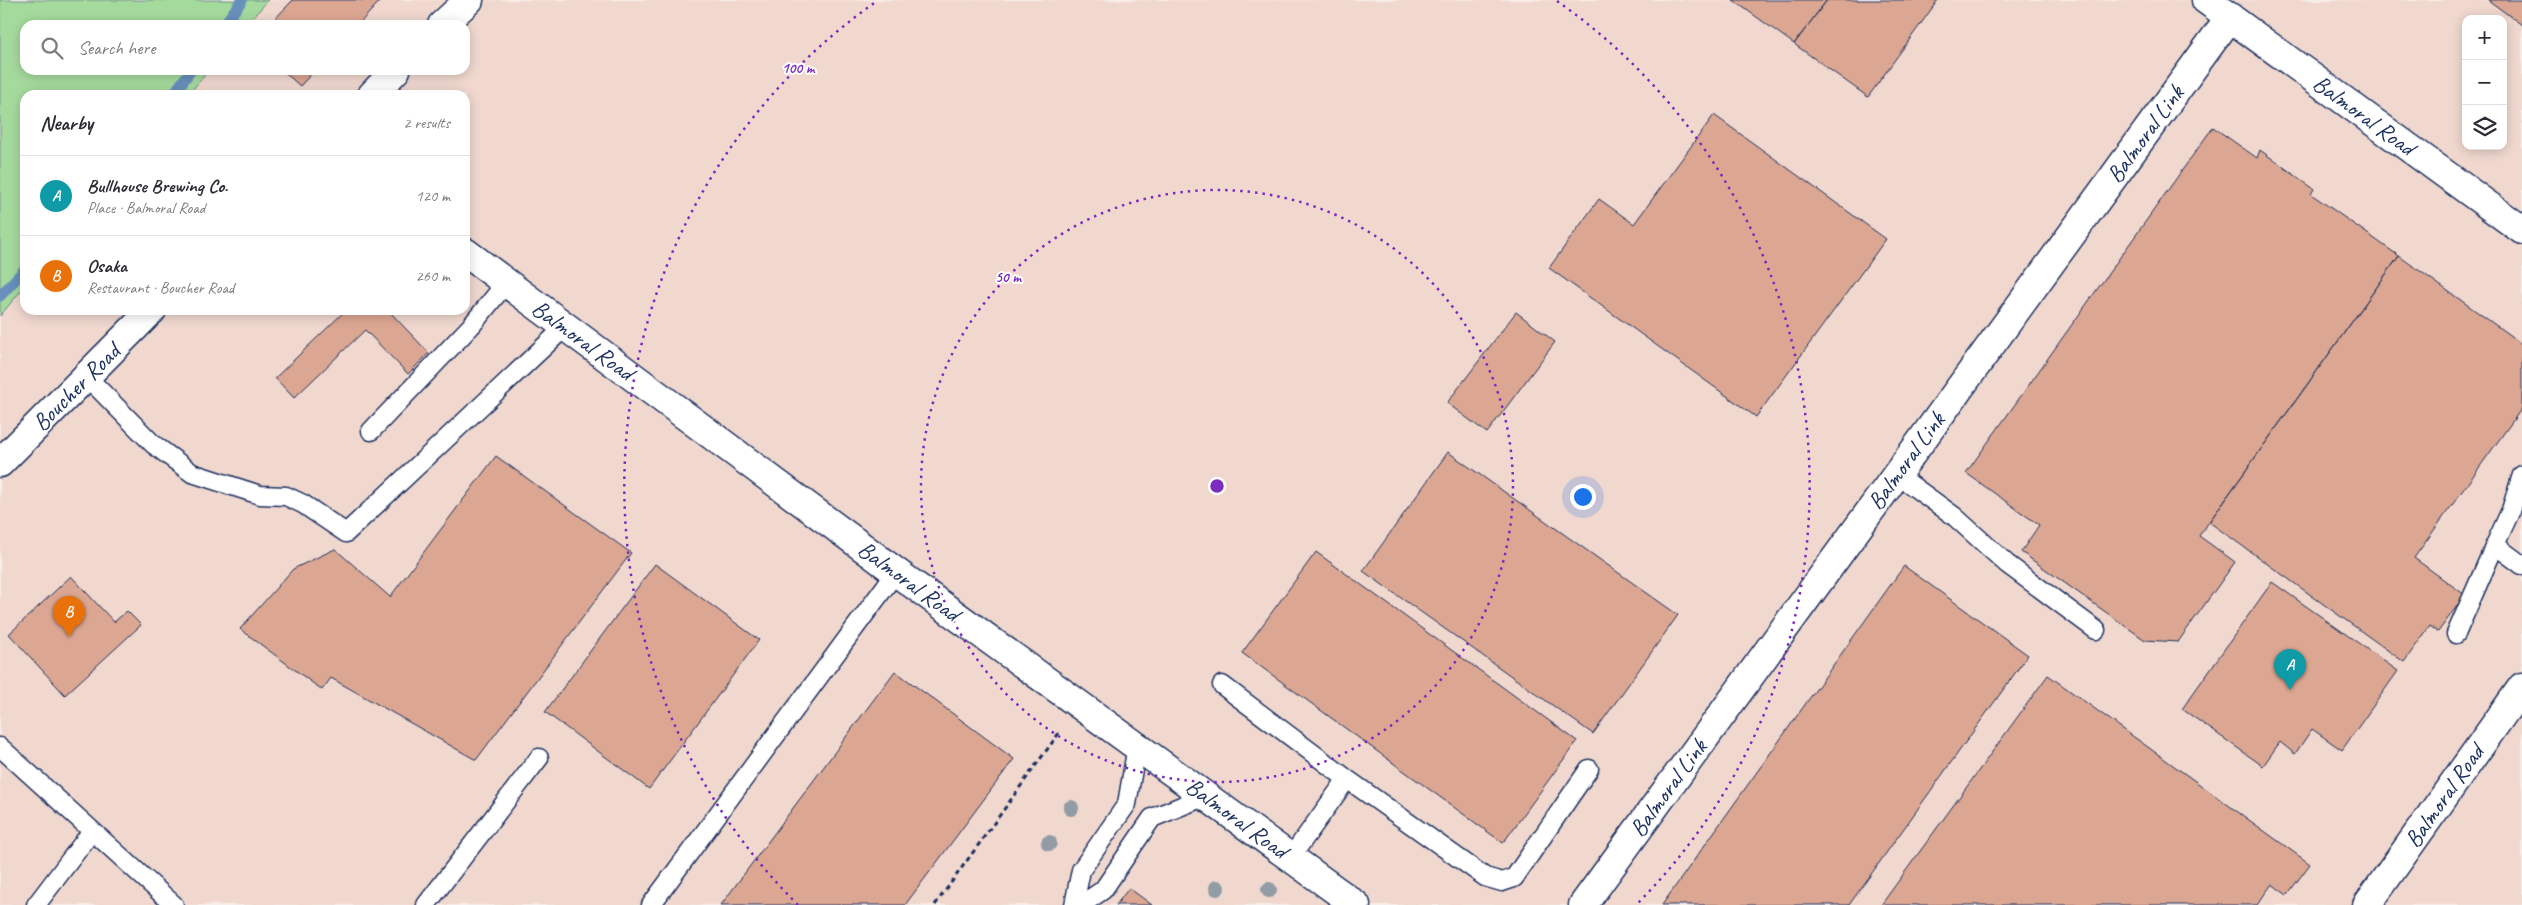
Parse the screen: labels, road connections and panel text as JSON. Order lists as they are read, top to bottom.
{
  "streets": {
    "street": ["Balmoral Road", "Balmoral Link", "Boucher Road"]
  },
  "crossings": [
    ["Balmoral Road", "Balmoral Link"]
  ],
  "page": {
    "map_buttons": ["+", "−"],
    "search": "Search here",
    "heading": ["Nearby", "2 results"],
    "list": [
      {
        "mark": "A",
        "name": "Bullhouse Brewing Co.",
        "note": "Place · Balmoral Road",
        "value": "120 m"
      },
      {
        "mark": "B",
        "name": "Osaka",
        "note": "Restaurant · Boucher Road",
        "value": "260 m"
      }
    ],
    "pins": ["B", "A"]
  },
  "rings": ["100 m", "50 m"]
}
